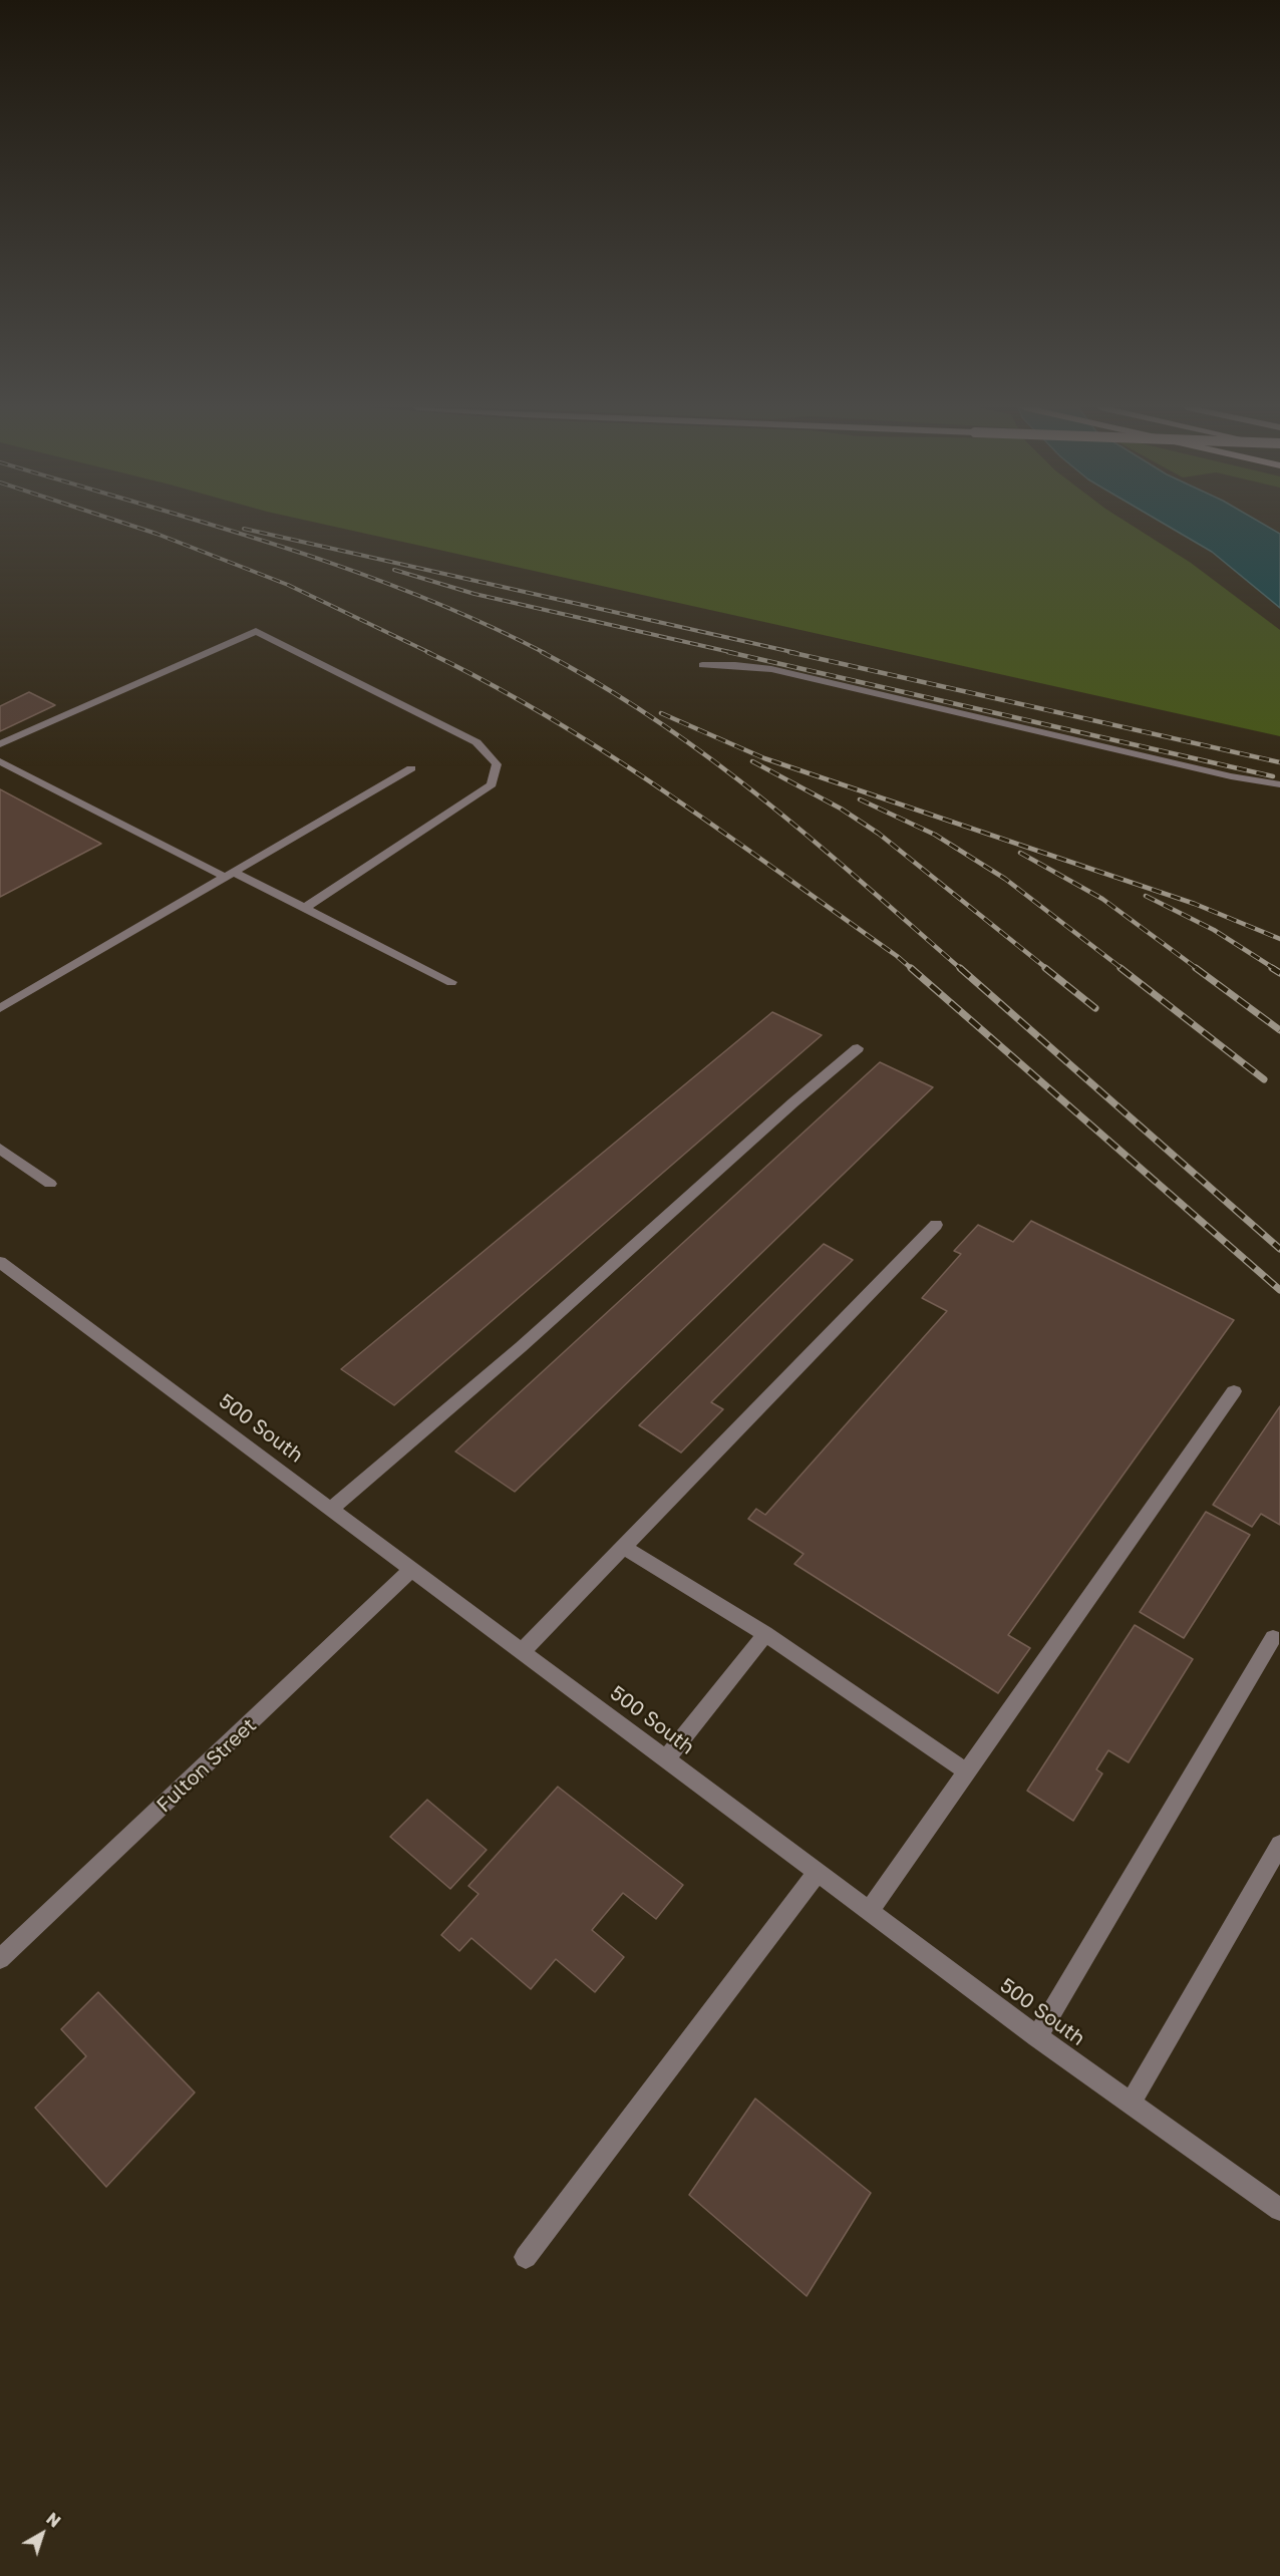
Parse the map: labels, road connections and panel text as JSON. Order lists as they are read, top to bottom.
{
  "streets": {
    "street": ["500 South", "Fulton Street"]
  },
  "crossings": [
    ["500 South", "Fulton Street"]
  ],
  "north": "top right"
}
